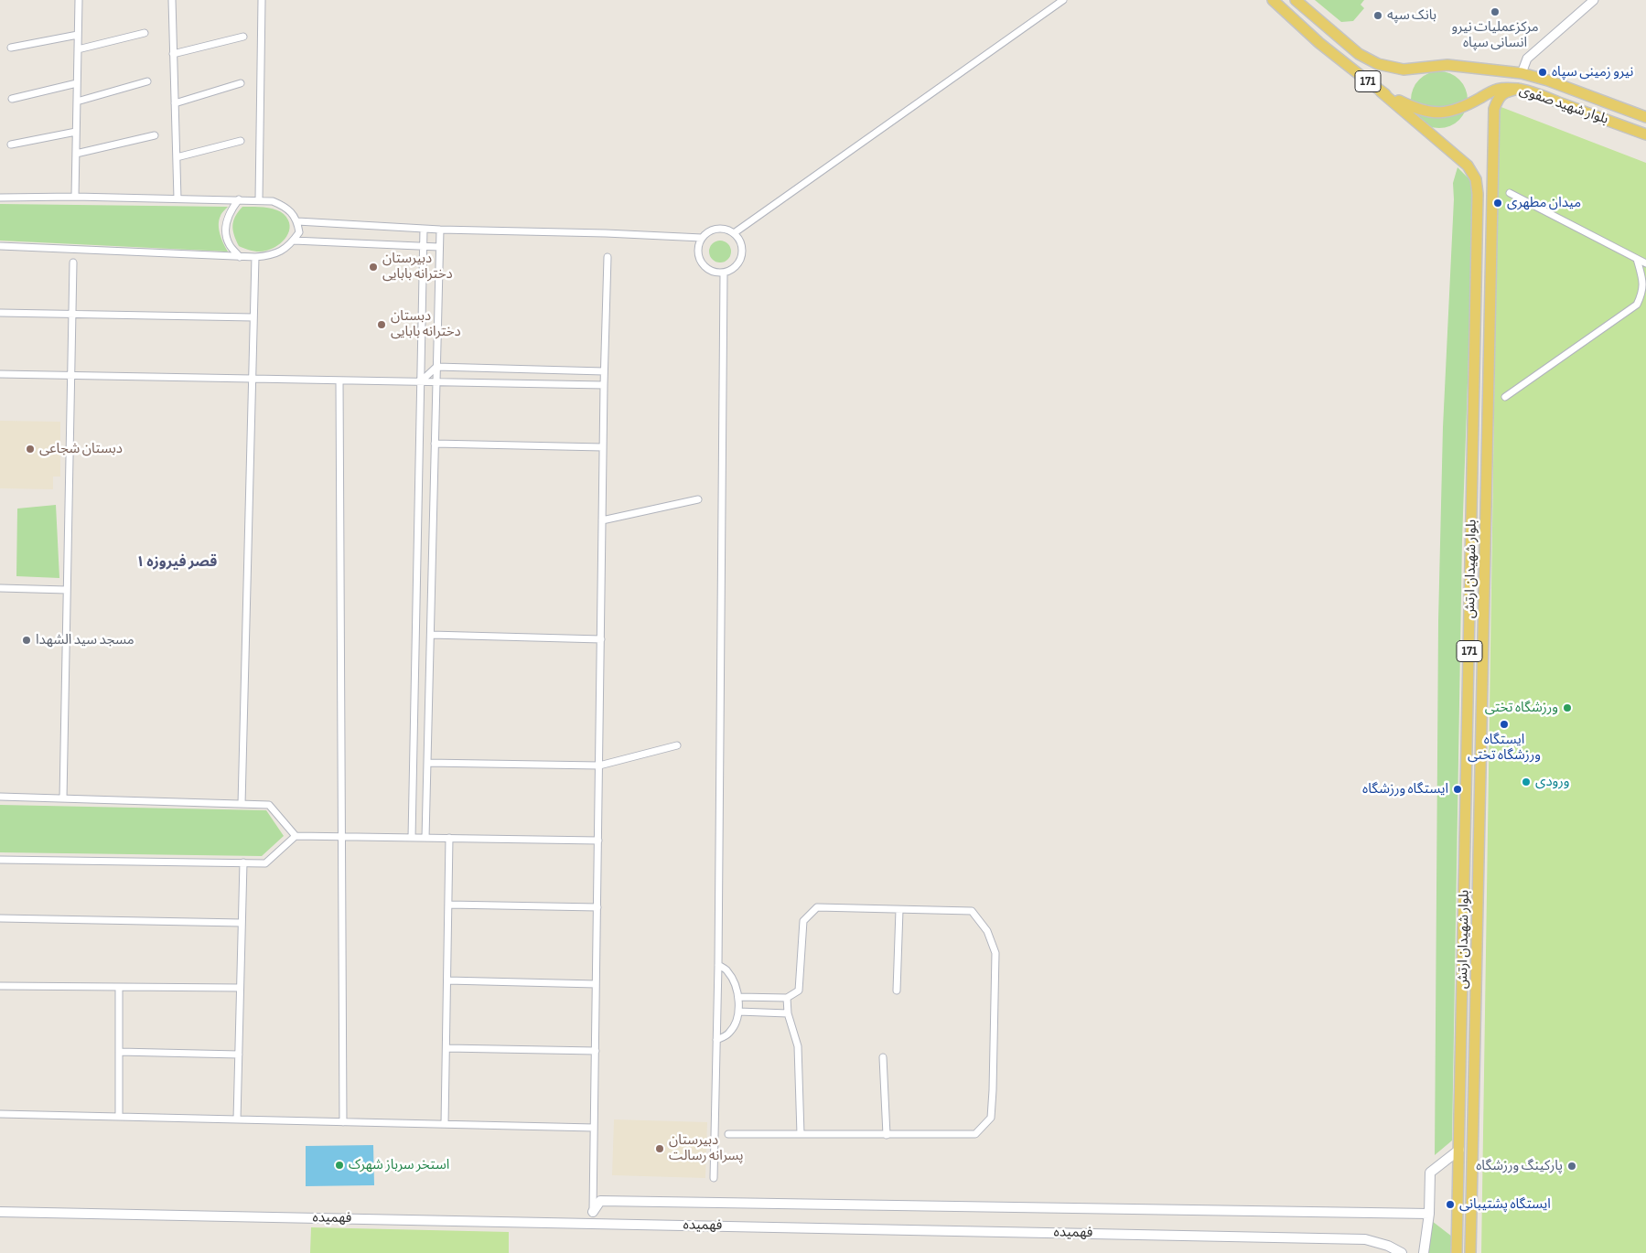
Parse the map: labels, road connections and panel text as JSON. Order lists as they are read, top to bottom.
{
  "streets": {
    "main road": [
      "171",
      "بلوار شهید صفوی",
      "بلوار شهیدان ارتش",
      "فهمیده"
    ]
  },
  "crossings": [
    ["171", "بلوار شهید صفوی"],
    ["171", "بلوار شهیدان ارتش"],
    ["بلوار شهید صفوی", "بلوار شهیدان ارتش"]
  ],
  "districts": ["قصر فیروزه ۱"],
  "places": [
    "مرکزعملیات نیرو انسانی سپاه",
    "بانک سپه",
    "نیرو زمینی سپاه",
    "میدان مطهری",
    "دبیرستان دخترانه بابایی",
    "دبستان دخترانه بابایی",
    "دبستان شجاعی",
    "مسجد سید الشهدا",
    "ورزشگاه تختی",
    "ایستگاه ورزشگاه تختی",
    "ورودی",
    "ایستگاه ورزشگاه",
    "دبیرستان پسرانه رسالت",
    "استخر سرباز شهرک",
    "پارکینگ ورزشگاه",
    "ایستگاه پشتیبانی"
  ]
}
